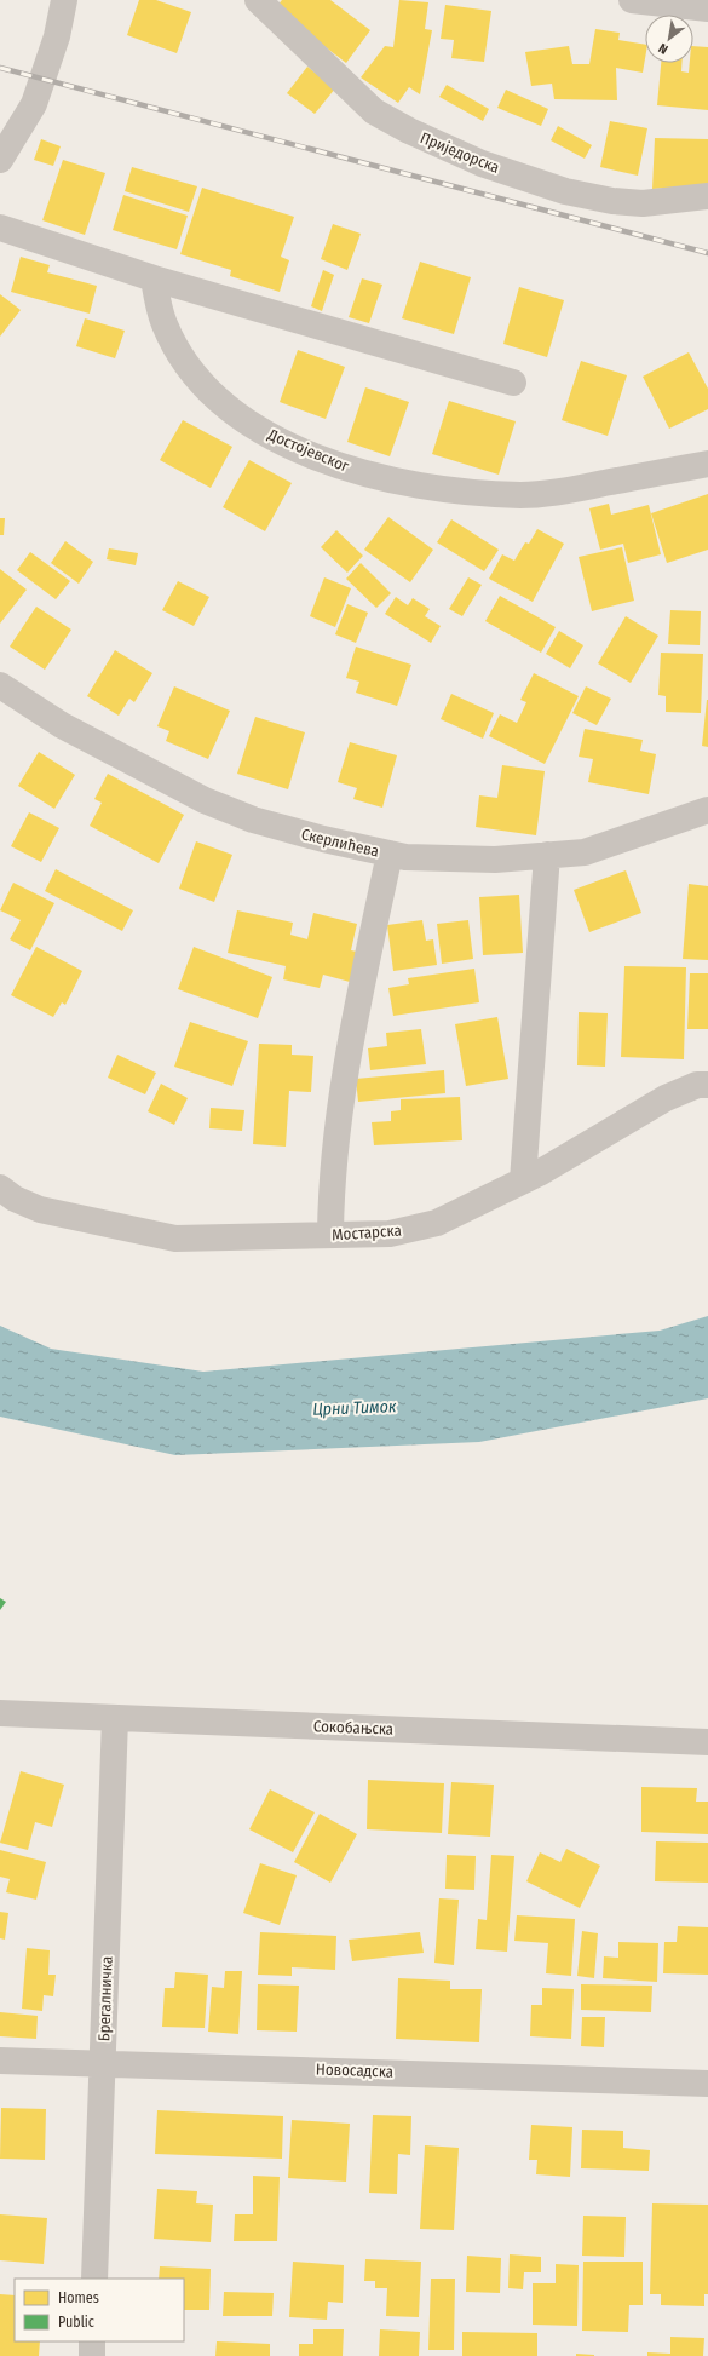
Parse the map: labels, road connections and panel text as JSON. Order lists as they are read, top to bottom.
{
  "streets": {
    "street": [
      "Приједорска",
      "Достојевског",
      "Скерлићева",
      "Мостарска",
      "Сокобањска",
      "Брегалничка",
      "Новосадска"
    ]
  },
  "crossings": [
    ["Сокобањска", "Брегалничка"],
    ["Брегалничка", "Новосадска"]
  ],
  "water": ["Црни Тимок"],
  "legend": ["Homes", "Public"],
  "north": "bottom left"
}
